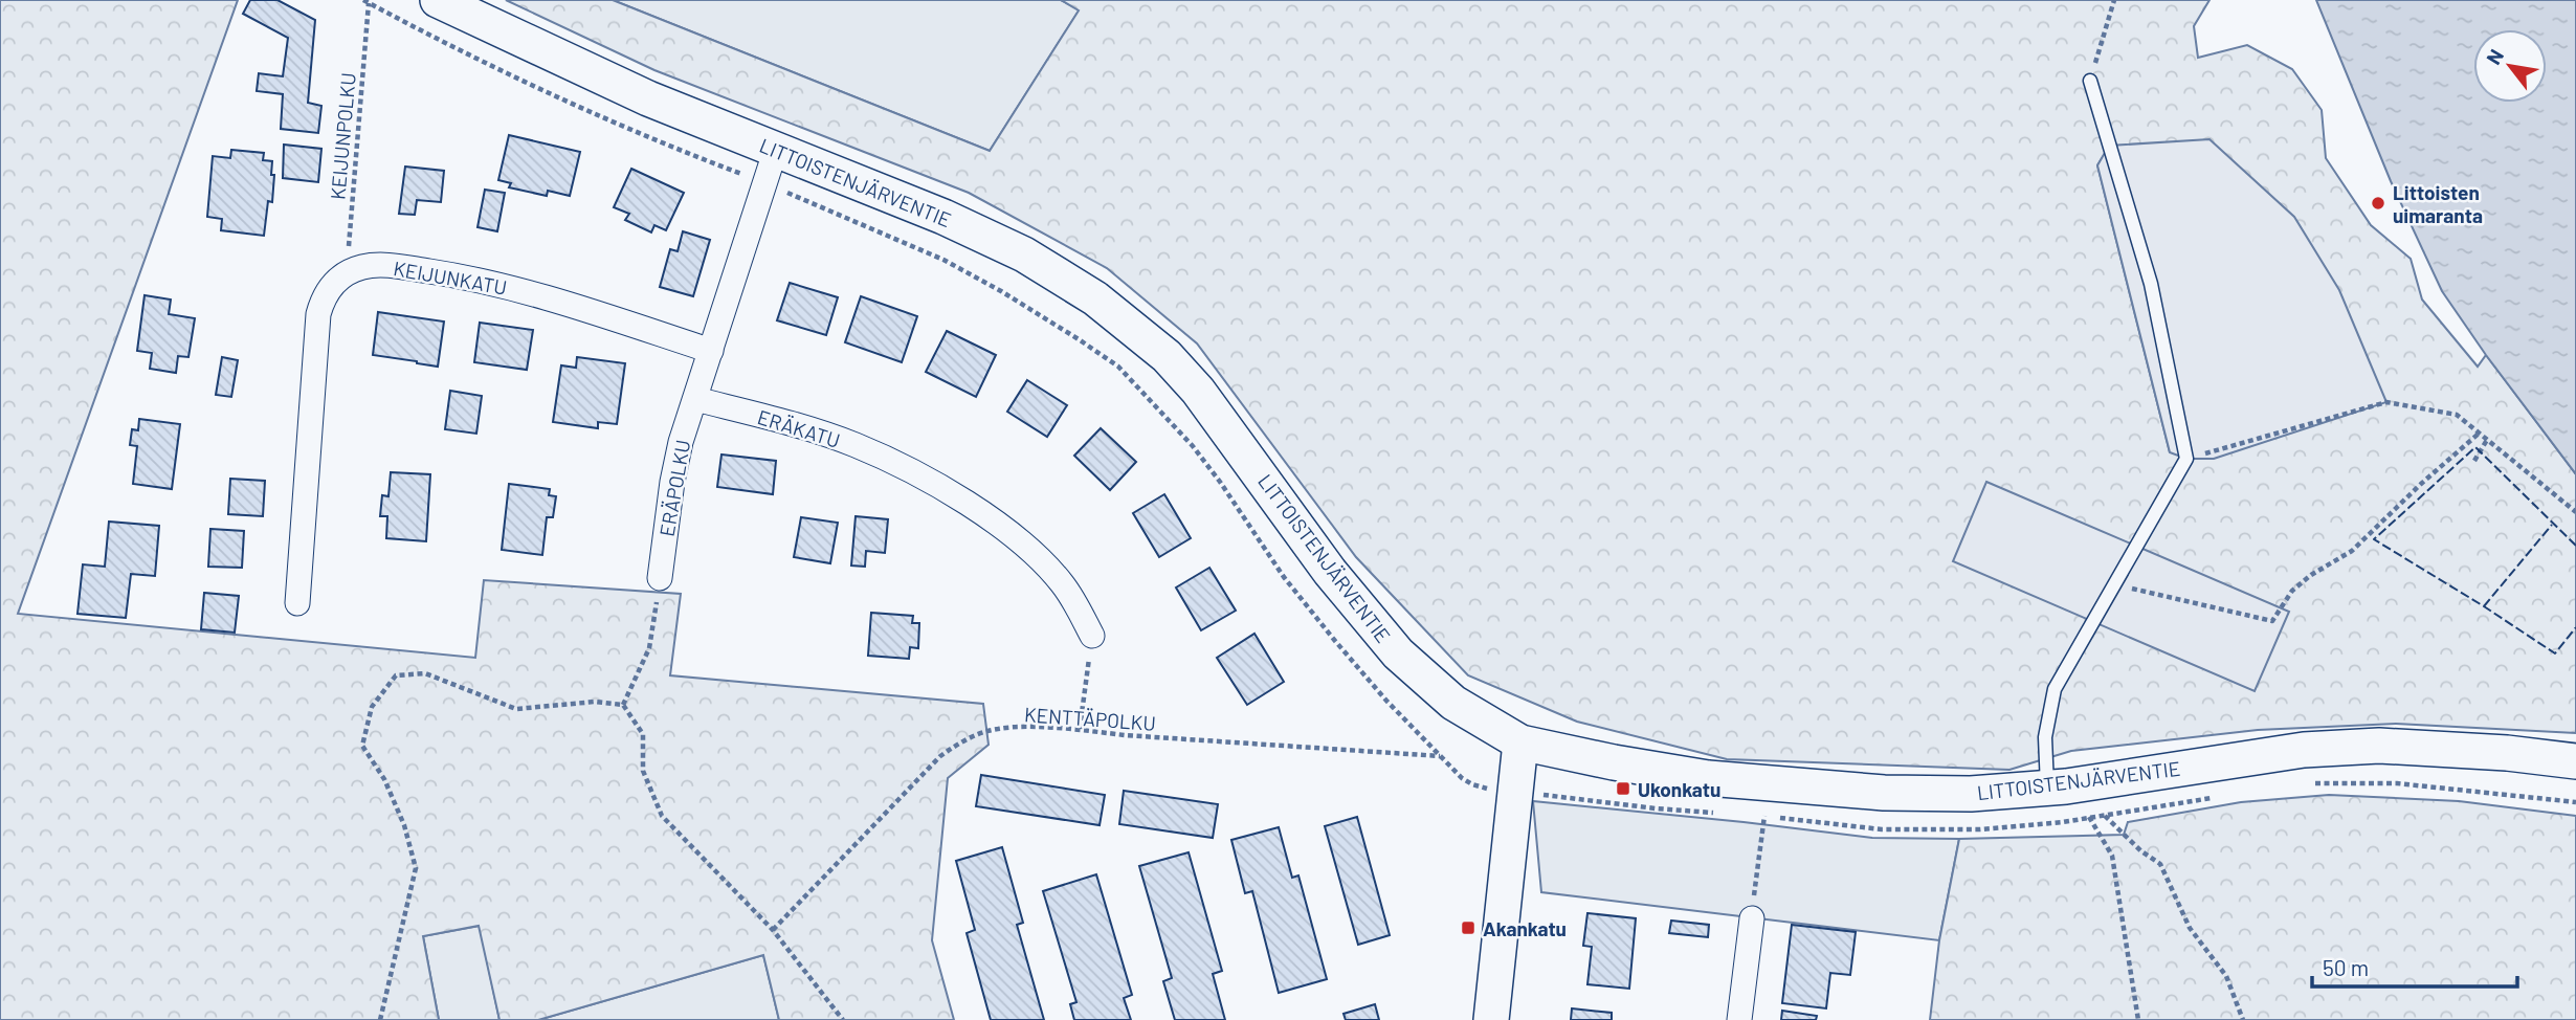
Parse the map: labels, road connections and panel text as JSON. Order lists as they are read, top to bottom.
{
  "streets": {
    "street": [
      "LITTOISTENJÄRVENTIE",
      "KEIJUNKATU",
      "ERÄKATU",
      "ERÄPOLKU"
    ],
    "path": ["KEIJUNPOLKU", "KENTTÄPOLKU"]
  },
  "crossings": [
    ["KEIJUNPOLKU", "KEIJUNKATU"],
    ["ERÄKATU", "ERÄPOLKU"]
  ],
  "places": {
    "other": ["Littoisten uimaranta"],
    "transit": ["Ukonkatu", "Akankatu"]
  },
  "scale_bar": "50 m",
  "north": "top left"
}
